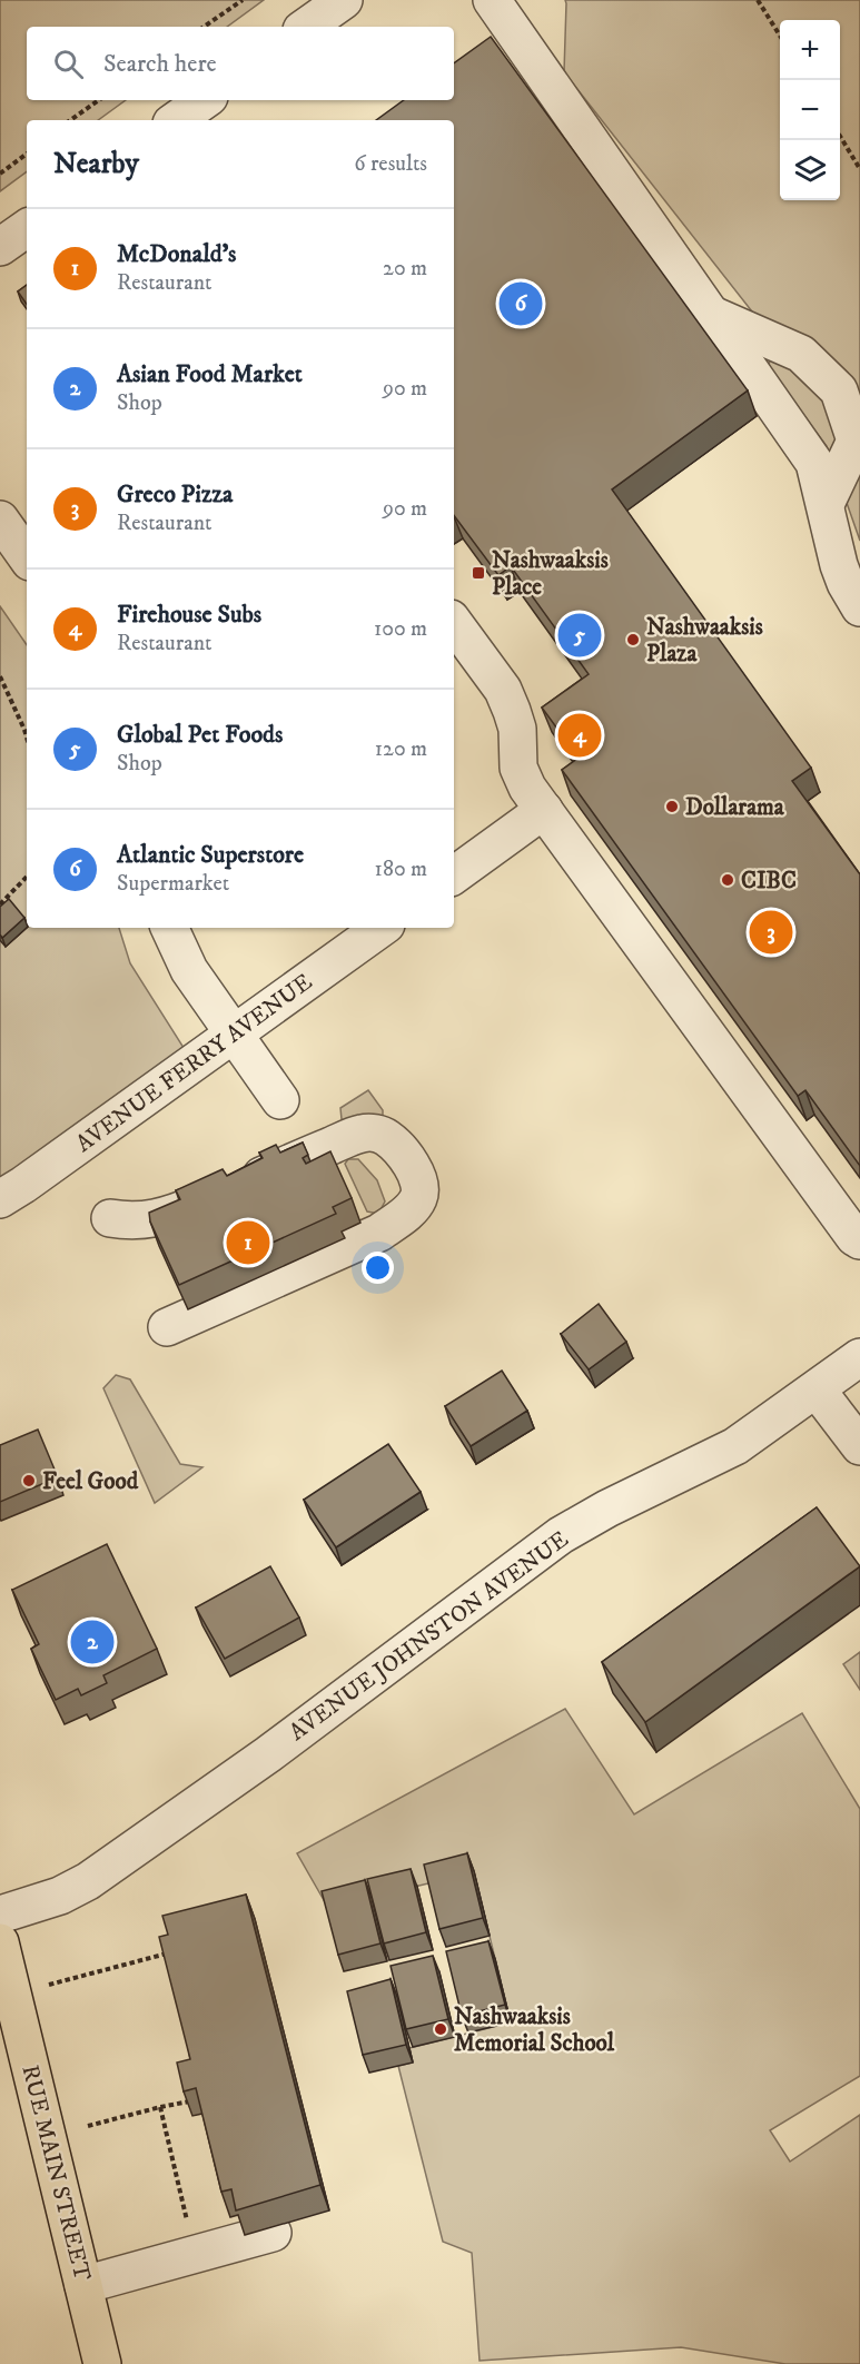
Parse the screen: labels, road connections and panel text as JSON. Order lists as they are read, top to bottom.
{
  "streets": {
    "main road": ["RUE MAIN STREET"],
    "street": ["AVENUE FERRY AVENUE", "AVENUE JOHNSTON AVENUE"]
  },
  "places": {
    "transit": ["Nashwaaksis Place"],
    "other": [
      "Nashwaaksis Plaza",
      "Dollarama",
      "CIBC",
      "Feel Good",
      "Nashwaaksis Memorial School"
    ]
  },
  "page": {
    "map_buttons": ["+", "−"],
    "search": "Search here",
    "heading": ["Nearby", "6 results"],
    "list": [
      {
        "mark": "1",
        "name": "McDonald's",
        "note": "Restaurant",
        "value": "20 m"
      },
      {
        "mark": "2",
        "name": "Asian Food Market",
        "note": "Shop",
        "value": "90 m"
      },
      {
        "mark": "3",
        "name": "Greco Pizza",
        "note": "Restaurant",
        "value": "90 m"
      },
      {
        "mark": "4",
        "name": "Firehouse Subs",
        "note": "Restaurant",
        "value": "100 m"
      },
      {
        "mark": "5",
        "name": "Global Pet Foods",
        "note": "Shop",
        "value": "120 m"
      },
      {
        "mark": "6",
        "name": "Atlantic Superstore",
        "note": "Supermarket",
        "value": "180 m"
      }
    ],
    "pins": [
      "6",
      "5",
      "4",
      "3",
      "1",
      "2"
    ]
  }
}
